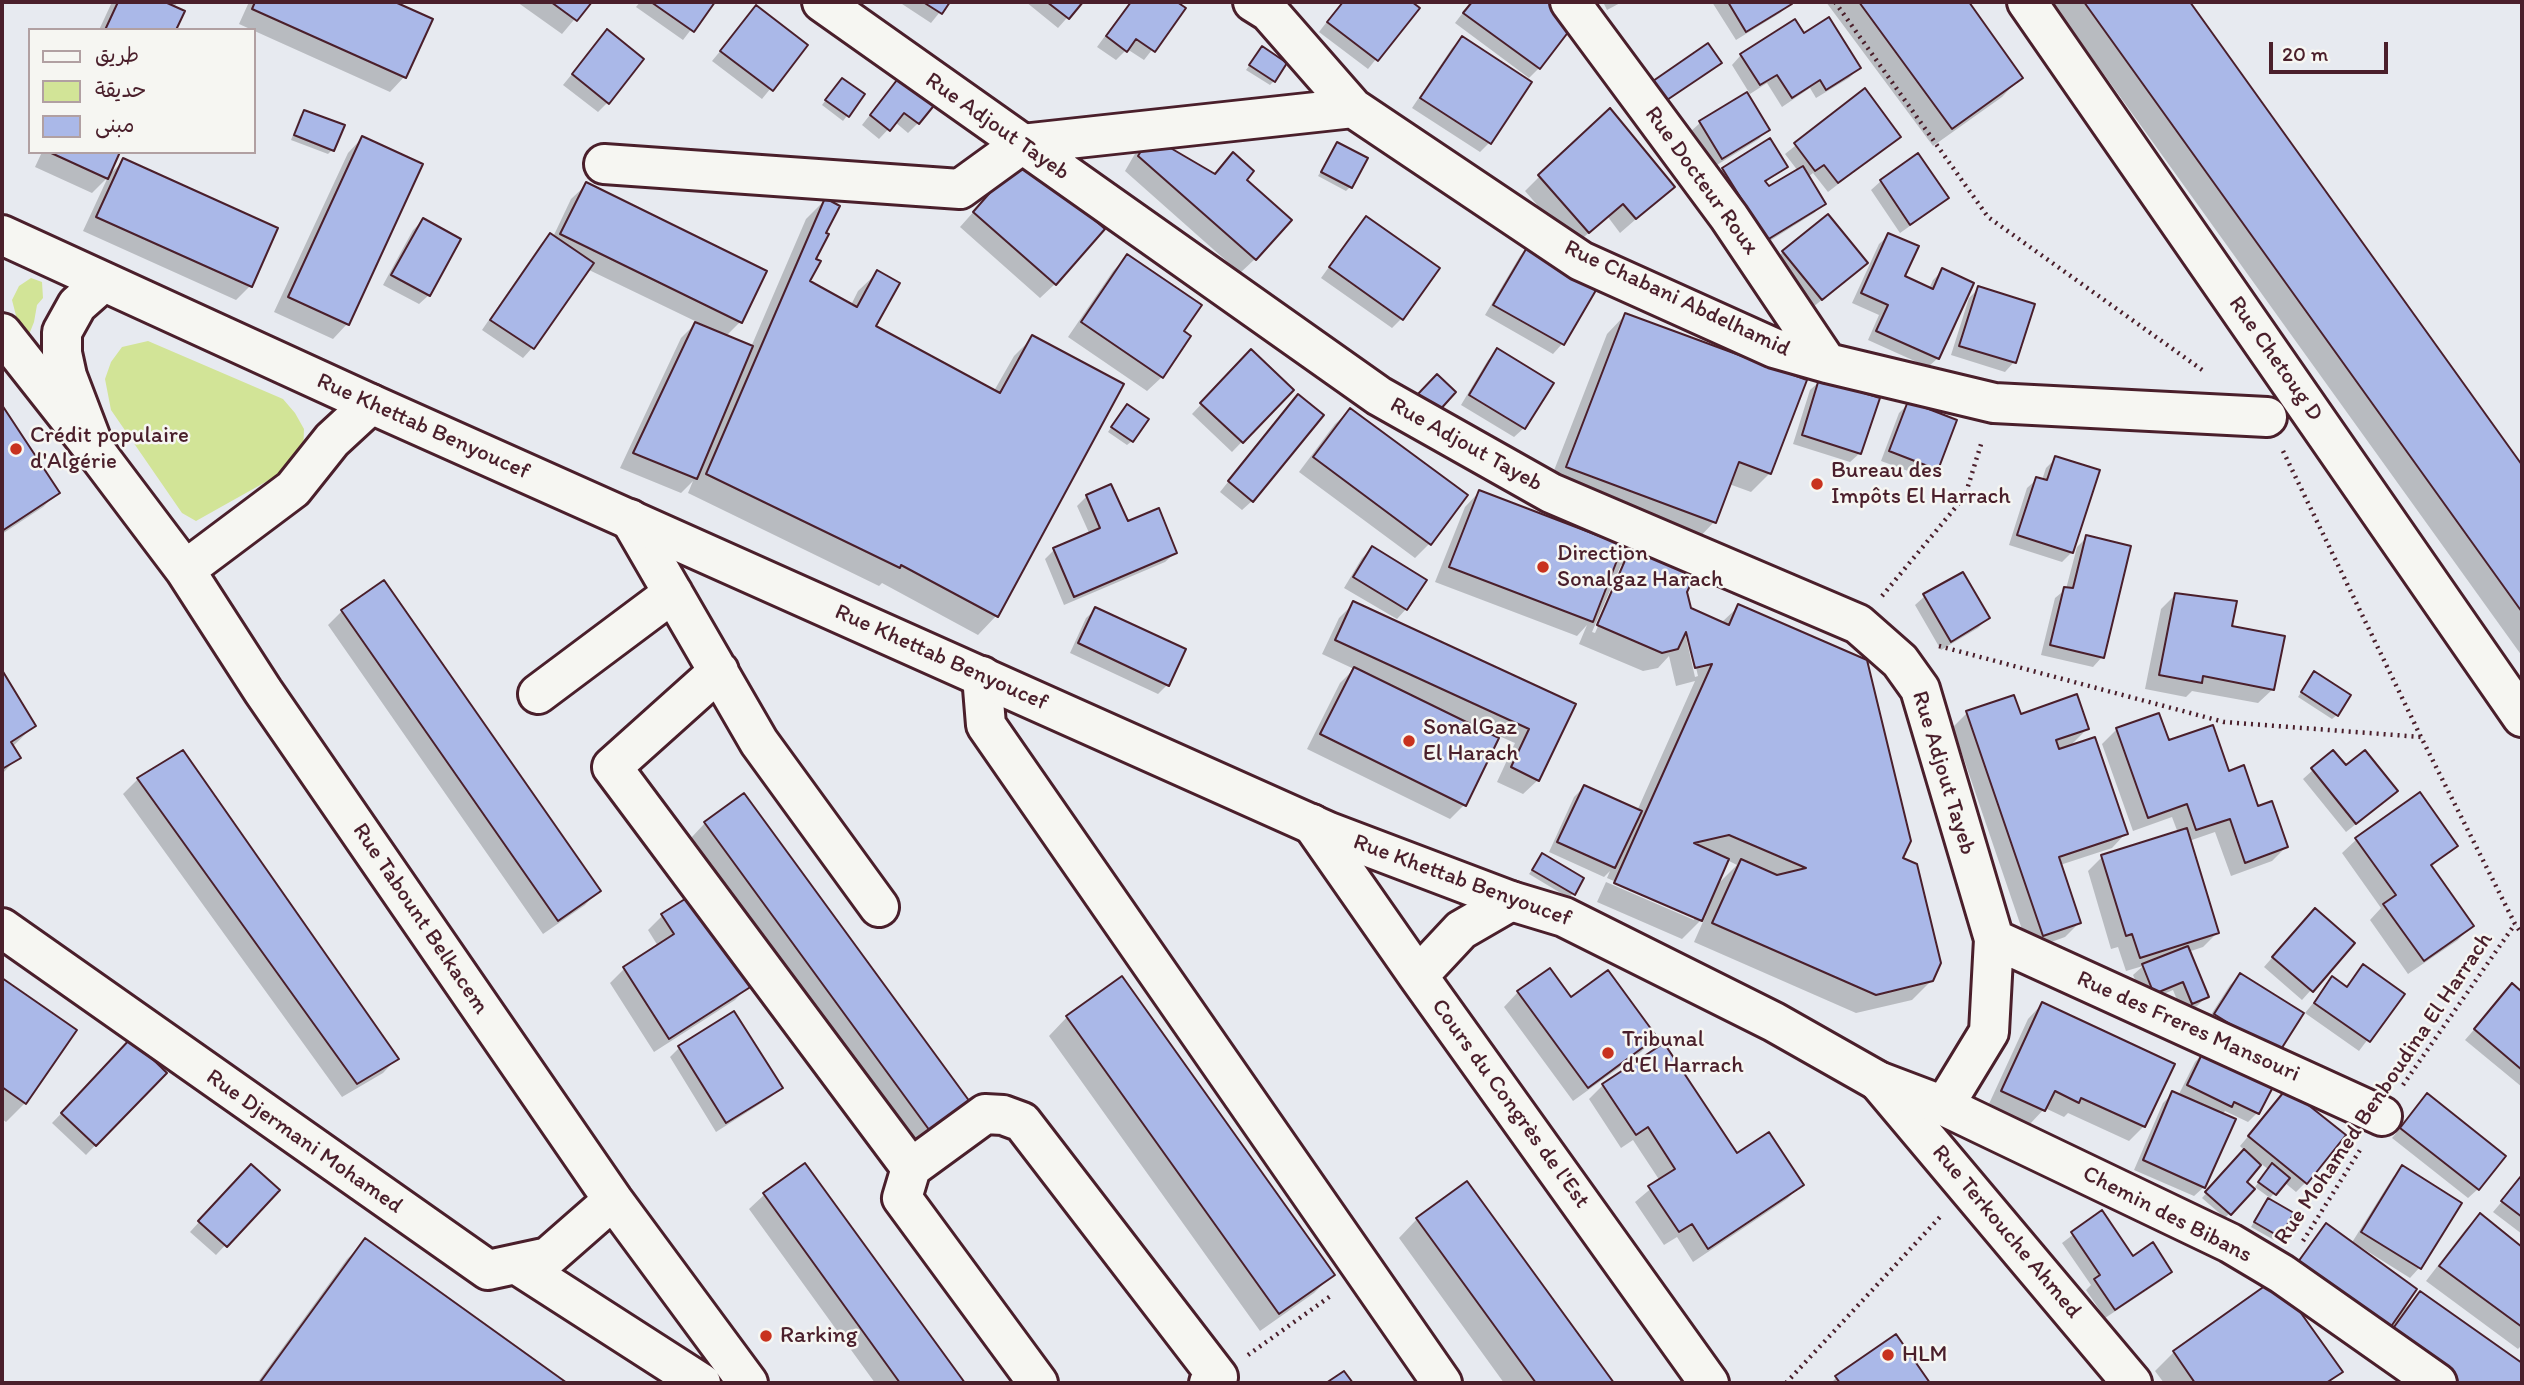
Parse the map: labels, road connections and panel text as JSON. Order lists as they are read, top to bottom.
{
  "streets": {
    "street": [
      "Rue Adjout Tayeb",
      "Rue Docteur Roux",
      "Rue Chabani Abdelhamid",
      "Rue Chetoug D",
      "Rue Khettab Benyoucef",
      "Rue Tabount Belkacem",
      "Rue des Freres Mansouri",
      "Cours du Congrès de l'Est",
      "Rue Djermani Mohamed",
      "Chemin des Bibans",
      "Rue Terkouche Ahmed"
    ],
    "path": ["Rue Mohamed Benboudina El Harrach"]
  },
  "crossings": [
    ["Rue Adjout Tayeb", "Rue des Freres Mansouri"],
    ["Rue Adjout Tayeb", "Chemin des Bibans"],
    ["Rue Docteur Roux", "Rue Chabani Abdelhamid"],
    ["Rue Khettab Benyoucef", "Cours du Congrès de l'Est"],
    ["Rue Khettab Benyoucef", "Chemin des Bibans"],
    ["Rue Khettab Benyoucef", "Rue Terkouche Ahmed"],
    ["Rue Tabount Belkacem", "Rue Djermani Mohamed"],
    ["Rue des Freres Mansouri", "Rue Mohamed Benboudina El Harrach"],
    ["Rue Mohamed Benboudina El Harrach", "Chemin des Bibans"],
    ["Chemin des Bibans", "Rue Terkouche Ahmed"]
  ],
  "places": [
    "Crédit populaire d'Algérie",
    "Bureau des Impôts El Harrach",
    "Direction Sonalgaz Harach",
    "SonalGaz El Harach",
    "Tribunal d'El Harrach",
    "Rarking",
    "HLM"
  ],
  "legend": ["طريق", "حديقة", "مبنى"],
  "scale_bar": "20 m"
}
